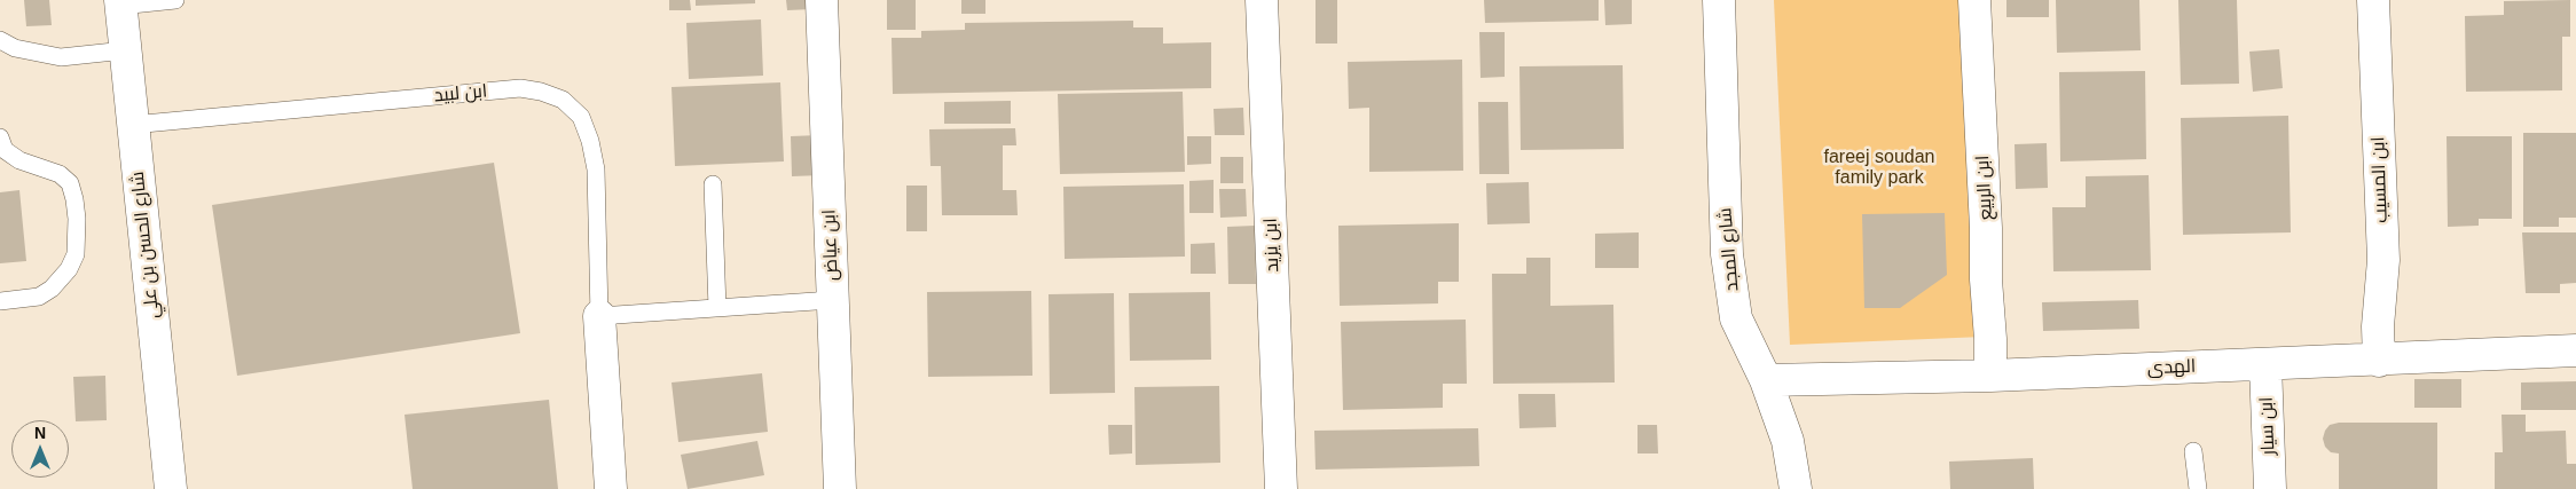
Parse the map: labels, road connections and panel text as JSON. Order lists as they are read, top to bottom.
{
  "streets": {
    "street": [
      "ابن لبيد",
      "ابن المسيب",
      "ابن الربيع",
      "شارع الحسن بن علي",
      "ابن عياض",
      "ابن يزيد",
      "شارع المجد",
      "الهدى",
      "ابن سيار"
    ]
  },
  "crossings": [
    ["ابن لبيد", "شارع الحسن بن علي"],
    ["ابن المسيب", "الهدى"],
    ["ابن الربيع", "الهدى"],
    ["شارع المجد", "الهدى"],
    ["الهدى", "ابن سيار"]
  ],
  "parks": ["fareej soudan family park"],
  "north": "top"
}
